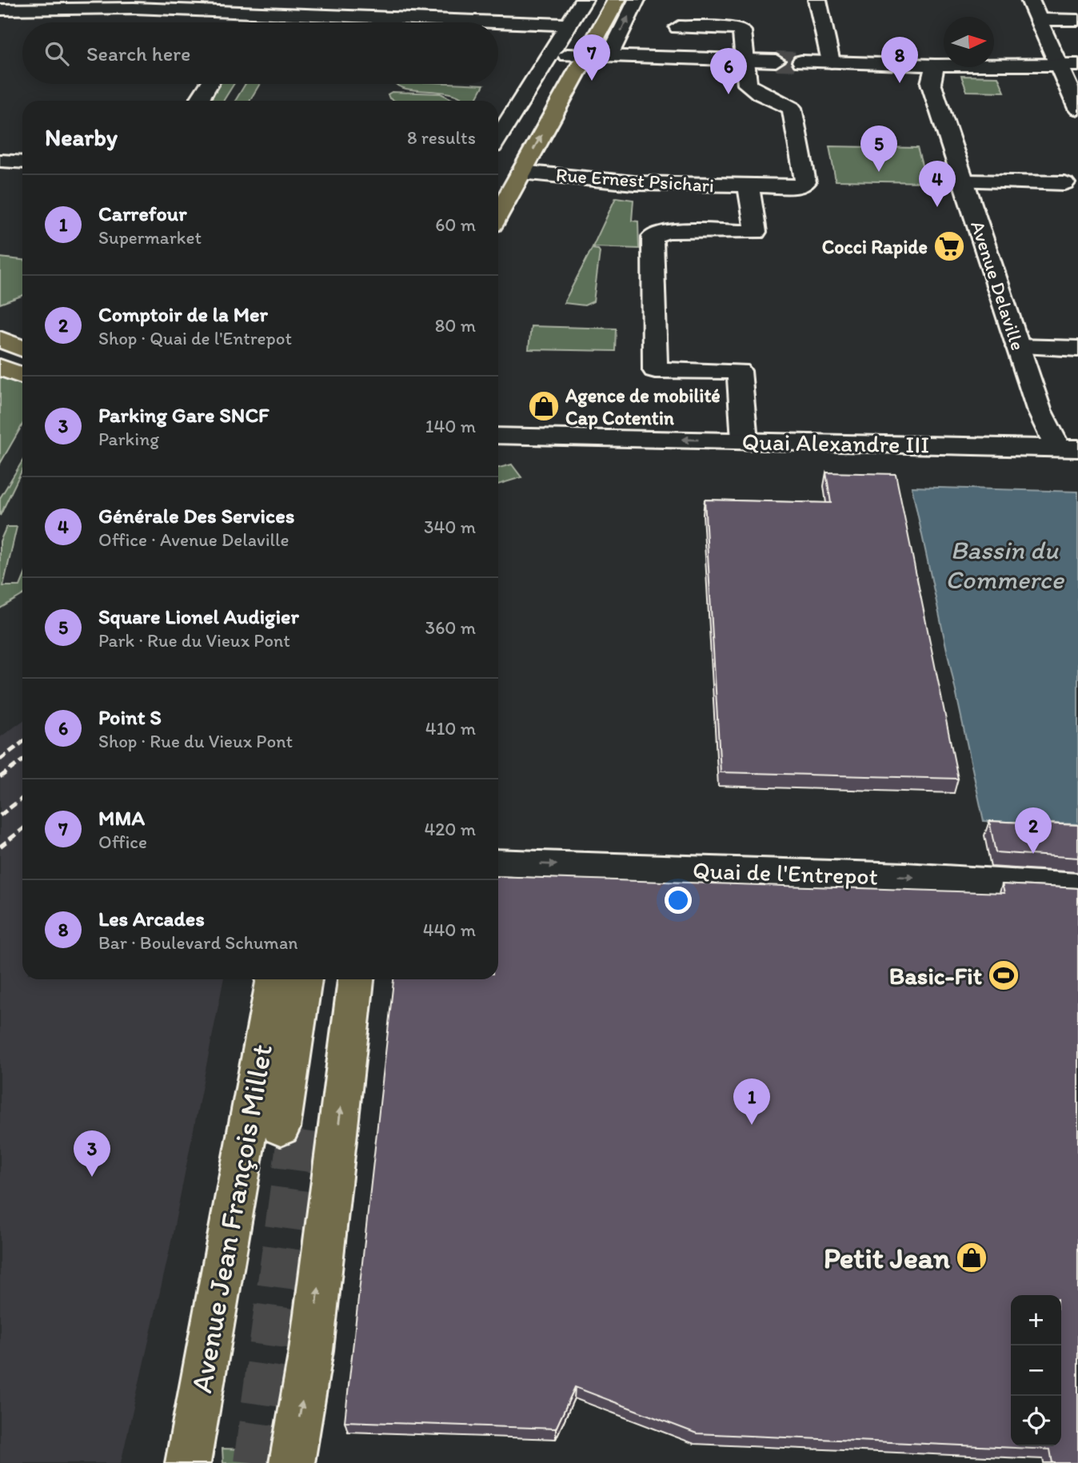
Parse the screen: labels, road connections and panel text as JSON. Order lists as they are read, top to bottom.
{
  "streets": {
    "main road": ["Avenue Jean François Millet"],
    "street": [
      "Rue Ernest Psichari",
      "Avenue Delaville",
      "Quai Alexandre III",
      "Quai de l'Entrepot"
    ]
  },
  "crossings": [
    ["Avenue Delaville", "Quai Alexandre III"]
  ],
  "one_way": ["Quai Alexandre III", "Quai de l'Entrepot"],
  "water": ["Bassin du Commerce"],
  "places": {
    "supermarket": ["Cocci Rapide"],
    "shop": ["Agence de mobilité Cap Cotentin", "Petit Jean"],
    "sports": ["Basic-Fit"]
  },
  "north": "right",
  "page": {
    "search": "Search here",
    "pins": [
      "7",
      "8",
      "6",
      "5",
      "4",
      "2",
      "1",
      "3"
    ],
    "heading": ["Nearby", "8 results"],
    "list": [
      {
        "mark": "1",
        "name": "Carrefour",
        "note": "Supermarket",
        "value": "60 m"
      },
      {
        "mark": "2",
        "name": "Comptoir de la Mer",
        "note": "Shop · Quai de l'Entrepot",
        "value": "80 m"
      },
      {
        "mark": "3",
        "name": "Parking Gare SNCF",
        "note": "Parking",
        "value": "140 m"
      },
      {
        "mark": "4",
        "name": "Générale Des Services",
        "note": "Office · Avenue Delaville",
        "value": "340 m"
      },
      {
        "mark": "5",
        "name": "Square Lionel Audigier",
        "note": "Park · Rue du Vieux Pont",
        "value": "360 m"
      },
      {
        "mark": "6",
        "name": "Point S",
        "note": "Shop · Rue du Vieux Pont",
        "value": "410 m"
      },
      {
        "mark": "7",
        "name": "MMA",
        "note": "Office",
        "value": "420 m"
      },
      {
        "mark": "8",
        "name": "Les Arcades",
        "note": "Bar · Boulevard Schuman",
        "value": "440 m"
      }
    ],
    "map_buttons": ["+", "−"]
  }
}
